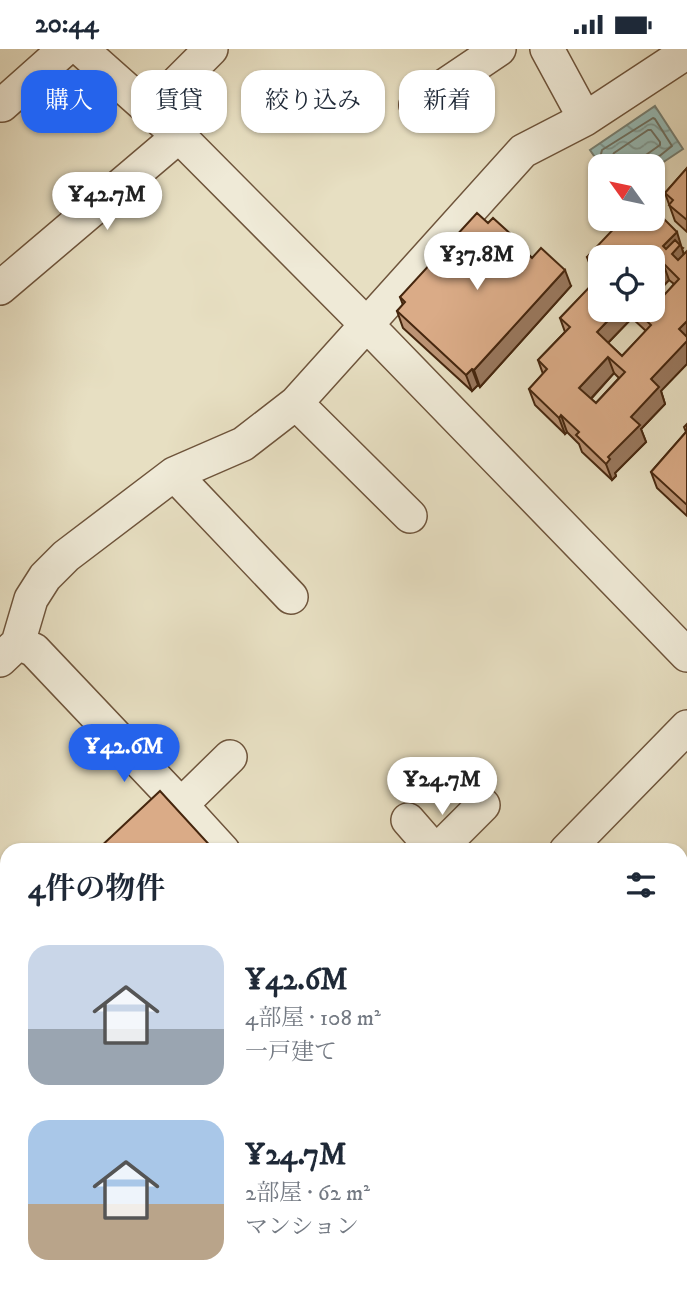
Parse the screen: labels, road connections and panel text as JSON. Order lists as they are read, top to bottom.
{
  "north": "top left",
  "page": {
    "status": "20:44",
    "chip": [
      "購入",
      "賃貸",
      "絞り込み",
      "新着"
    ],
    "price": [
      "¥42.7M",
      "¥37.8M",
      "¥42.6M",
      "¥24.7M"
    ],
    "heading": "4件の物件",
    "list": [
      {
        "name": "¥42.6M",
        "note": "4部屋 · 108 m² · 一戸建て"
      },
      {
        "name": "¥24.7M",
        "note": "2部屋 · 62 m² · マンション"
      }
    ]
  }
}
